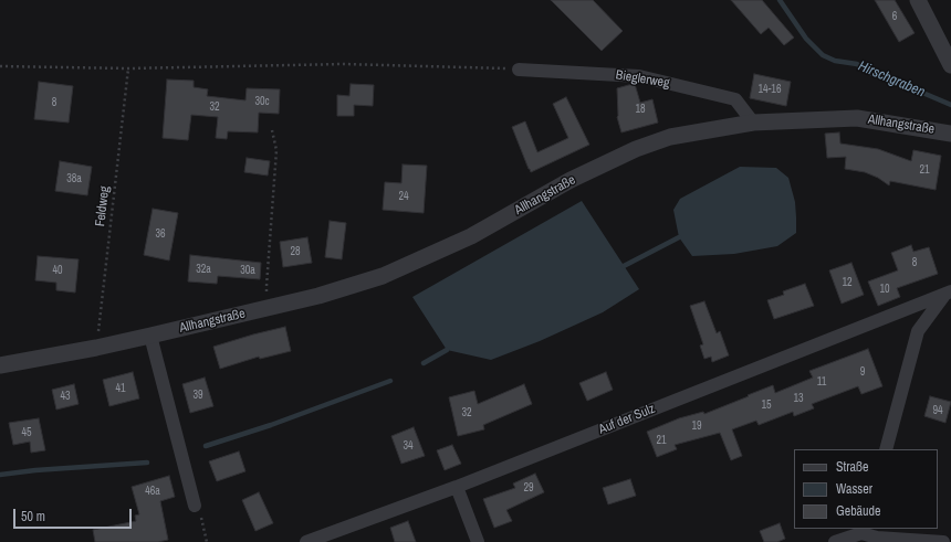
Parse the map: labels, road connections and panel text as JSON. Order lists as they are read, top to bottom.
{
  "streets": {
    "street": ["Bieglerweg", "Allhangstraße", "Auf der Sulz"],
    "path": ["Feldweg"]
  },
  "crossings": [
    ["Bieglerweg", "Allhangstraße"],
    ["Allhangstraße", "Feldweg"]
  ],
  "water": ["Hirschgraben"],
  "house_numbers": [
    "6",
    "14-16",
    "30c",
    "8",
    "32",
    "18",
    "21",
    "38a",
    "24",
    "36",
    "28",
    "8",
    "32a",
    "40",
    "30a",
    "12",
    "10",
    "9",
    "11",
    "41",
    "39",
    "43",
    "13",
    "15",
    "94",
    "32",
    "19",
    "45",
    "21",
    "34",
    "29",
    "46a"
  ],
  "legend": ["Straße", "Wasser", "Gebäude"],
  "scale_bar": "50 m"
}
